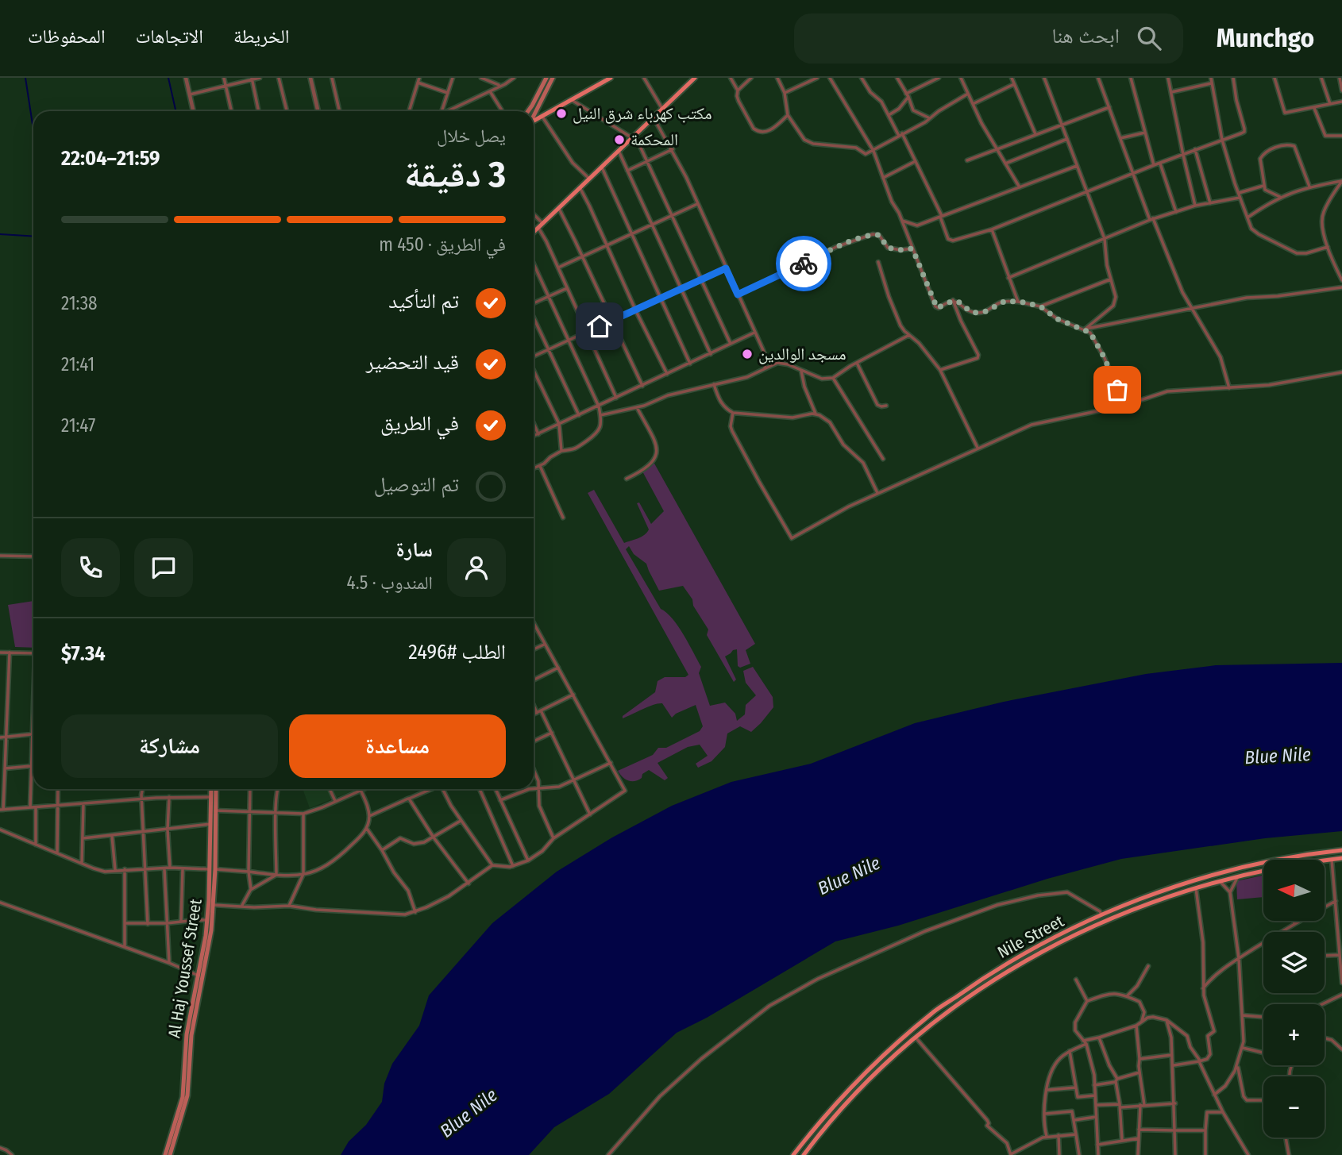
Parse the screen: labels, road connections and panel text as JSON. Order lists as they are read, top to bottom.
{
  "streets": {
    "main road": ["Nile Street", "Al Haj Youssef Street"]
  },
  "water": ["Blue Nile"],
  "places": ["مكتب كهرباء شرق النيل", "المحكمة", "مسجد الوالدين"],
  "north": "left",
  "page": {
    "header": "Munchgo",
    "search": "ابحث هنا",
    "nav": ["الخريطة", "الاتجاهات", "المحفوظات"],
    "heading": ["3 دقيقة", "يصل خلال", "21:59–22:04"],
    "panel": [
      "سارة",
      "المندوب · 4.5",
      "الطلب #2496",
      "$7.34"
    ],
    "bar": "في الطريق · 450 m",
    "list": [
      ["تم التأكيد", "21:38"],
      ["قيد التحضير", "21:41"],
      ["في الطريق", "21:47"],
      "تم التوصيل"
    ],
    "buttons": ["مساعدة", "مشاركة"],
    "map_buttons": ["+", "−"]
  }
}
